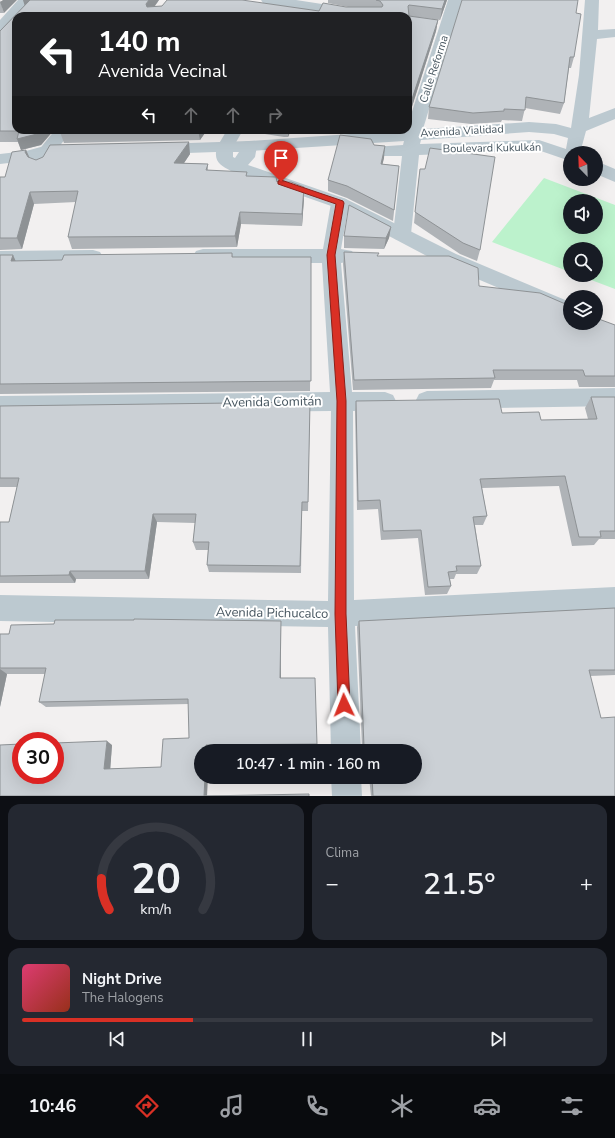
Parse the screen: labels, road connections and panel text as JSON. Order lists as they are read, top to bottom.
{
  "streets": {
    "street": [
      "Calle Reforma",
      "Avenida Vialidad",
      "Boulevard Kukulkán",
      "Avenida Comitán",
      "Avenida Pichucalco"
    ]
  },
  "crossings": [
    ["Calle Reforma", "Avenida Vialidad"],
    ["Calle Reforma", "Boulevard Kukulkán"],
    ["Avenida Vialidad", "Boulevard Kukulkán"]
  ],
  "north": "top left",
  "page": {
    "turn": ["140 m", "Avenida Vecinal"],
    "limit": "30",
    "trip": "10:47 · 1 min · 160 m",
    "tile": "Clima",
    "heat": ["−", "21.5°", "+"],
    "song": ["Night Drive", "The Halogens"],
    "tabs": "10:46",
    "gauge": ["20", "km/h"]
  }
}
